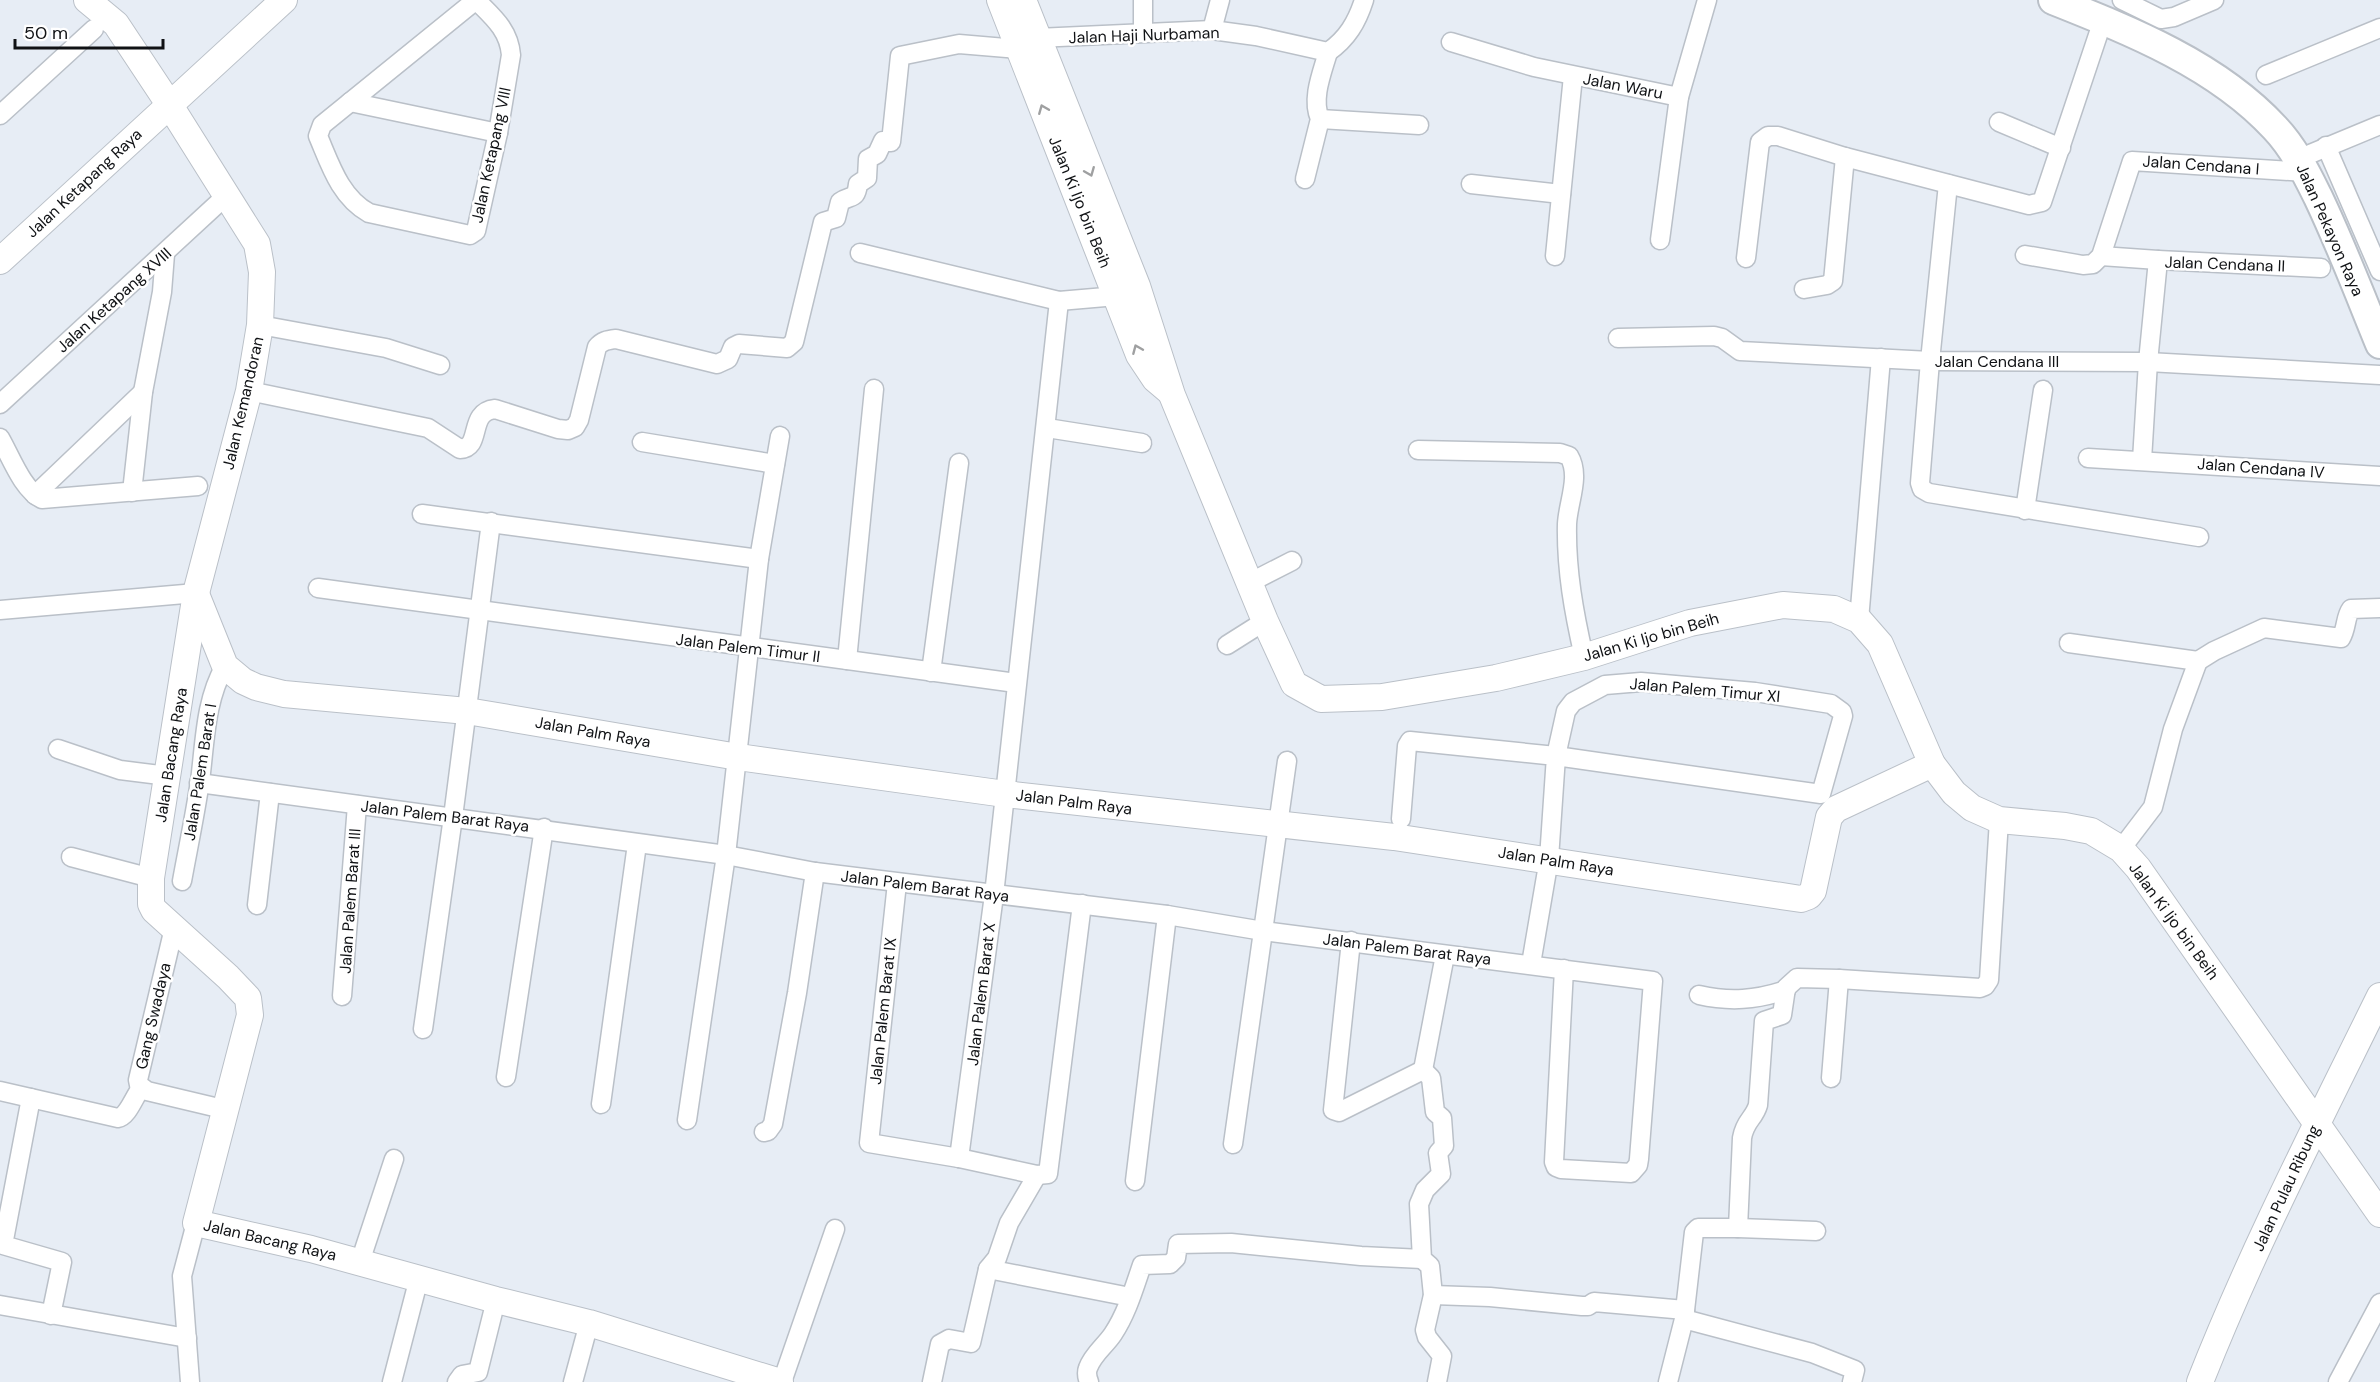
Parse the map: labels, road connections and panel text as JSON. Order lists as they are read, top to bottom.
{
  "streets": {
    "main road": ["Jalan Pekayon Raya"],
    "street": [
      "Jalan Haji Nurbaman",
      "Jalan Waru",
      "Jalan Ketapang VIII",
      "Jalan Cendana I",
      "Jalan Ketapang Raya",
      "Jalan Ki Ijo bin Beih",
      "Jalan Cendana II",
      "Jalan Ketapang XVIII",
      "Jalan Cendana III",
      "Jalan Kemandoran",
      "Jalan Cendana IV",
      "Jalan Palem Timur II",
      "Jalan Palem Timur XI",
      "Jalan Palm Raya",
      "Jalan Bacang Raya",
      "Jalan Palem Barat I",
      "Jalan Palem Barat Raya",
      "Jalan Palem Barat III",
      "Jalan Palem Barat X",
      "Jalan Palem Barat IX",
      "Gang Swadaya",
      "Jalan Pulau Ribung"
    ]
  },
  "crossings": [
    ["Jalan Haji Nurbaman", "Jalan Ki Ijo bin Beih"],
    ["Jalan Haji Nurbaman", "Jalan Kemandoran"],
    ["Jalan Cendana I", "Jalan Pekayon Raya"],
    ["Jalan Ketapang Raya", "Jalan Kemandoran"],
    ["Jalan Ki Ijo bin Beih", "Jalan Palm Raya"],
    ["Jalan Ki Ijo bin Beih", "Jalan Pulau Ribung"],
    ["Jalan Cendana II", "Jalan Cendana III"],
    ["Jalan Ketapang XVIII", "Jalan Kemandoran"],
    ["Jalan Kemandoran", "Jalan Bacang Raya"],
    ["Jalan Palem Timur II", "Jalan Palem Barat X"],
    ["Jalan Palem Timur XI", "Jalan Palm Raya"],
    ["Jalan Palem Timur XI", "Jalan Palem Barat Raya"],
    ["Jalan Palm Raya", "Jalan Palem Barat I"],
    ["Jalan Palm Raya", "Jalan Palem Barat X"],
    ["Jalan Bacang Raya", "Gang Swadaya"],
    ["Jalan Palem Barat I", "Jalan Palem Barat Raya"],
    ["Jalan Palem Barat Raya", "Jalan Palem Barat III"],
    ["Jalan Palem Barat Raya", "Jalan Palem Barat X"],
    ["Jalan Palem Barat Raya", "Jalan Palem Barat IX"],
    ["Jalan Palem Barat X", "Jalan Palem Barat IX"]
  ],
  "scale_bar": "50 m"
}
